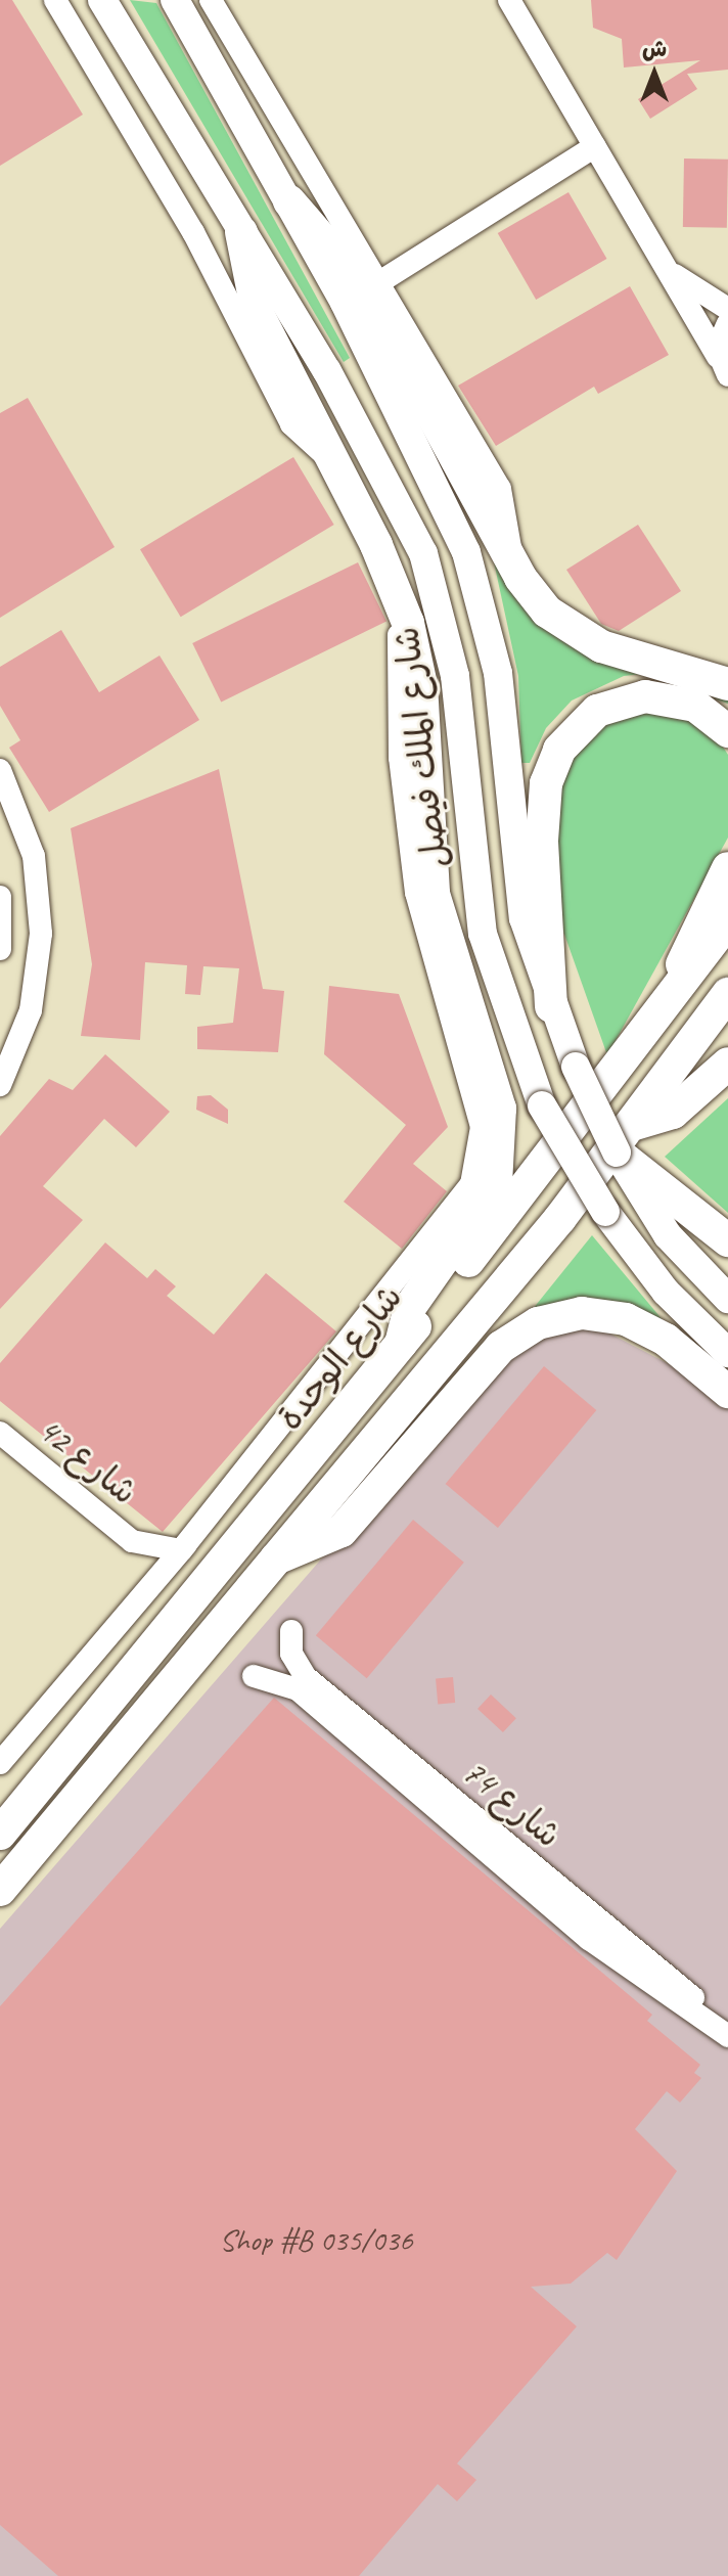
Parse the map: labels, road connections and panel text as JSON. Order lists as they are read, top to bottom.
{
  "streets": {
    "highway": ["شارع الوحدة"],
    "main road": ["شارع الملك فيصل"],
    "street": ["شارع 42", "شارع 74"]
  },
  "house_numbers": ["Shop #B 035/036"],
  "north": "top"
}
